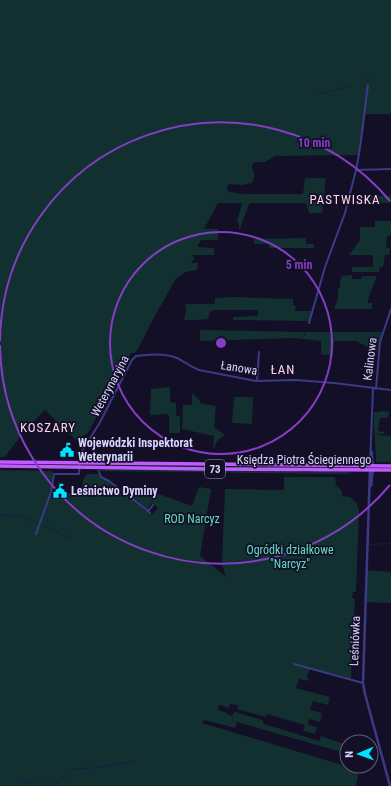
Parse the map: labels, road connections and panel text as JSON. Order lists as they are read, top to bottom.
{
  "streets": {
    "main road": ["Księdza Piotra Ściegiennego", "73"],
    "street": [
      "Kalinowa",
      "Łanowa",
      "Weterynaryjna",
      "Leśniówka"
    ]
  },
  "crossings": [
    ["Kalinowa", "Łanowa"],
    ["Kalinowa", "Księdza Piotra Ściegiennego"],
    ["Kalinowa", "Leśniówka"],
    ["Łanowa", "Weterynaryjna"],
    ["Weterynaryjna", "Księdza Piotra Ściegiennego"],
    ["Księdza Piotra Ściegiennego", "Leśniówka"]
  ],
  "districts": ["PASTWISKA", "ŁAN", "KOSZARY"],
  "parks": ["ROD Narcyz", "Ogródki działkowe \"Narcyz\""],
  "places": {
    "public building": ["Wojewódzki Inspektorat Weterynarii", "Leśnictwo Dyminy"]
  },
  "north": "left",
  "rings": ["10 min", "5 min"]
}
